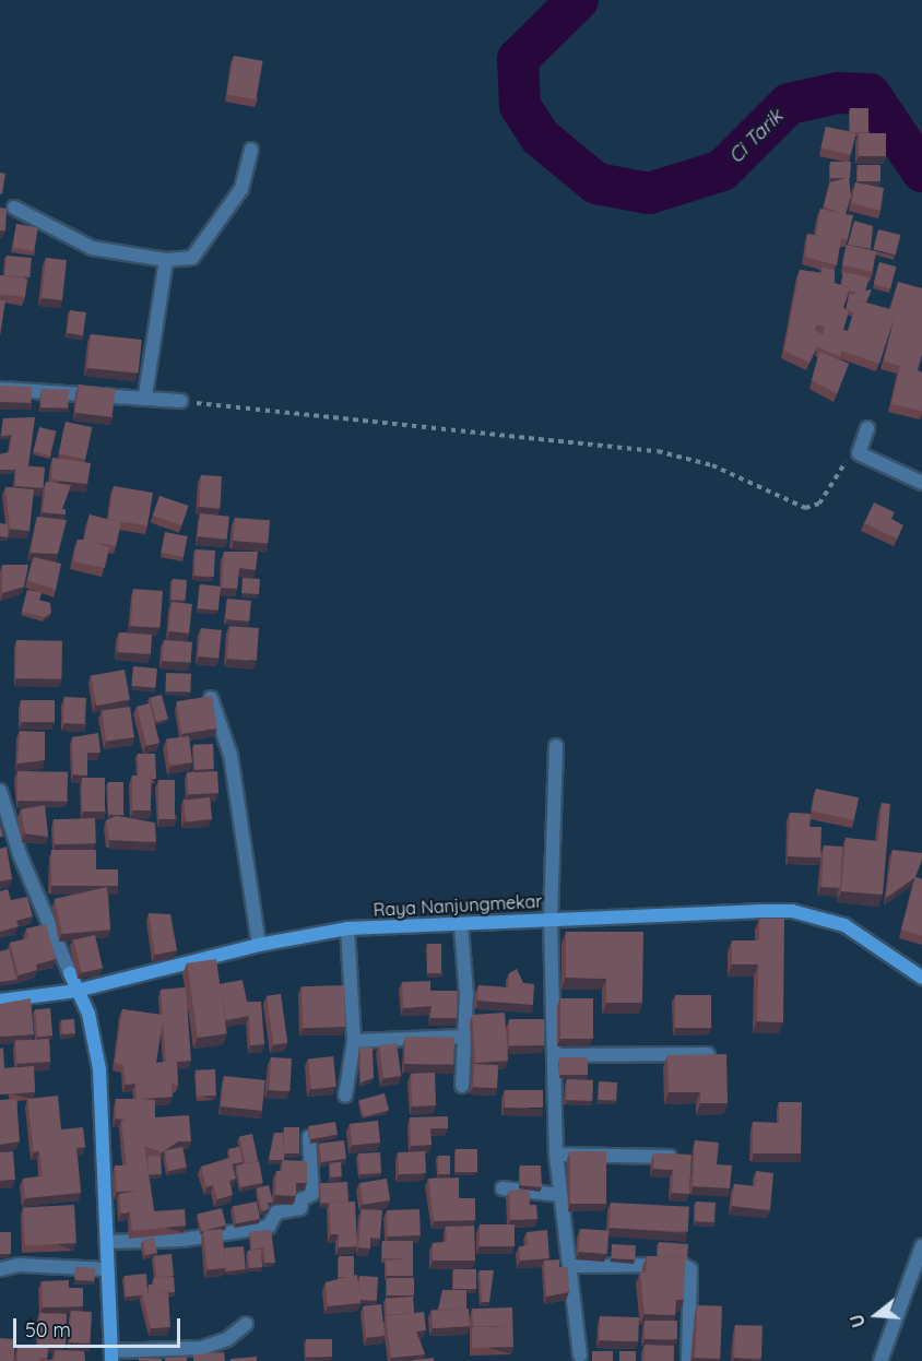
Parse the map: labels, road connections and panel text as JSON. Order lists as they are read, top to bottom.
{
  "streets": {
    "main road": ["Raya Nanjungmekar"]
  },
  "water": ["Ci Tarik"],
  "scale_bar": "50 m",
  "north": "left"
}
